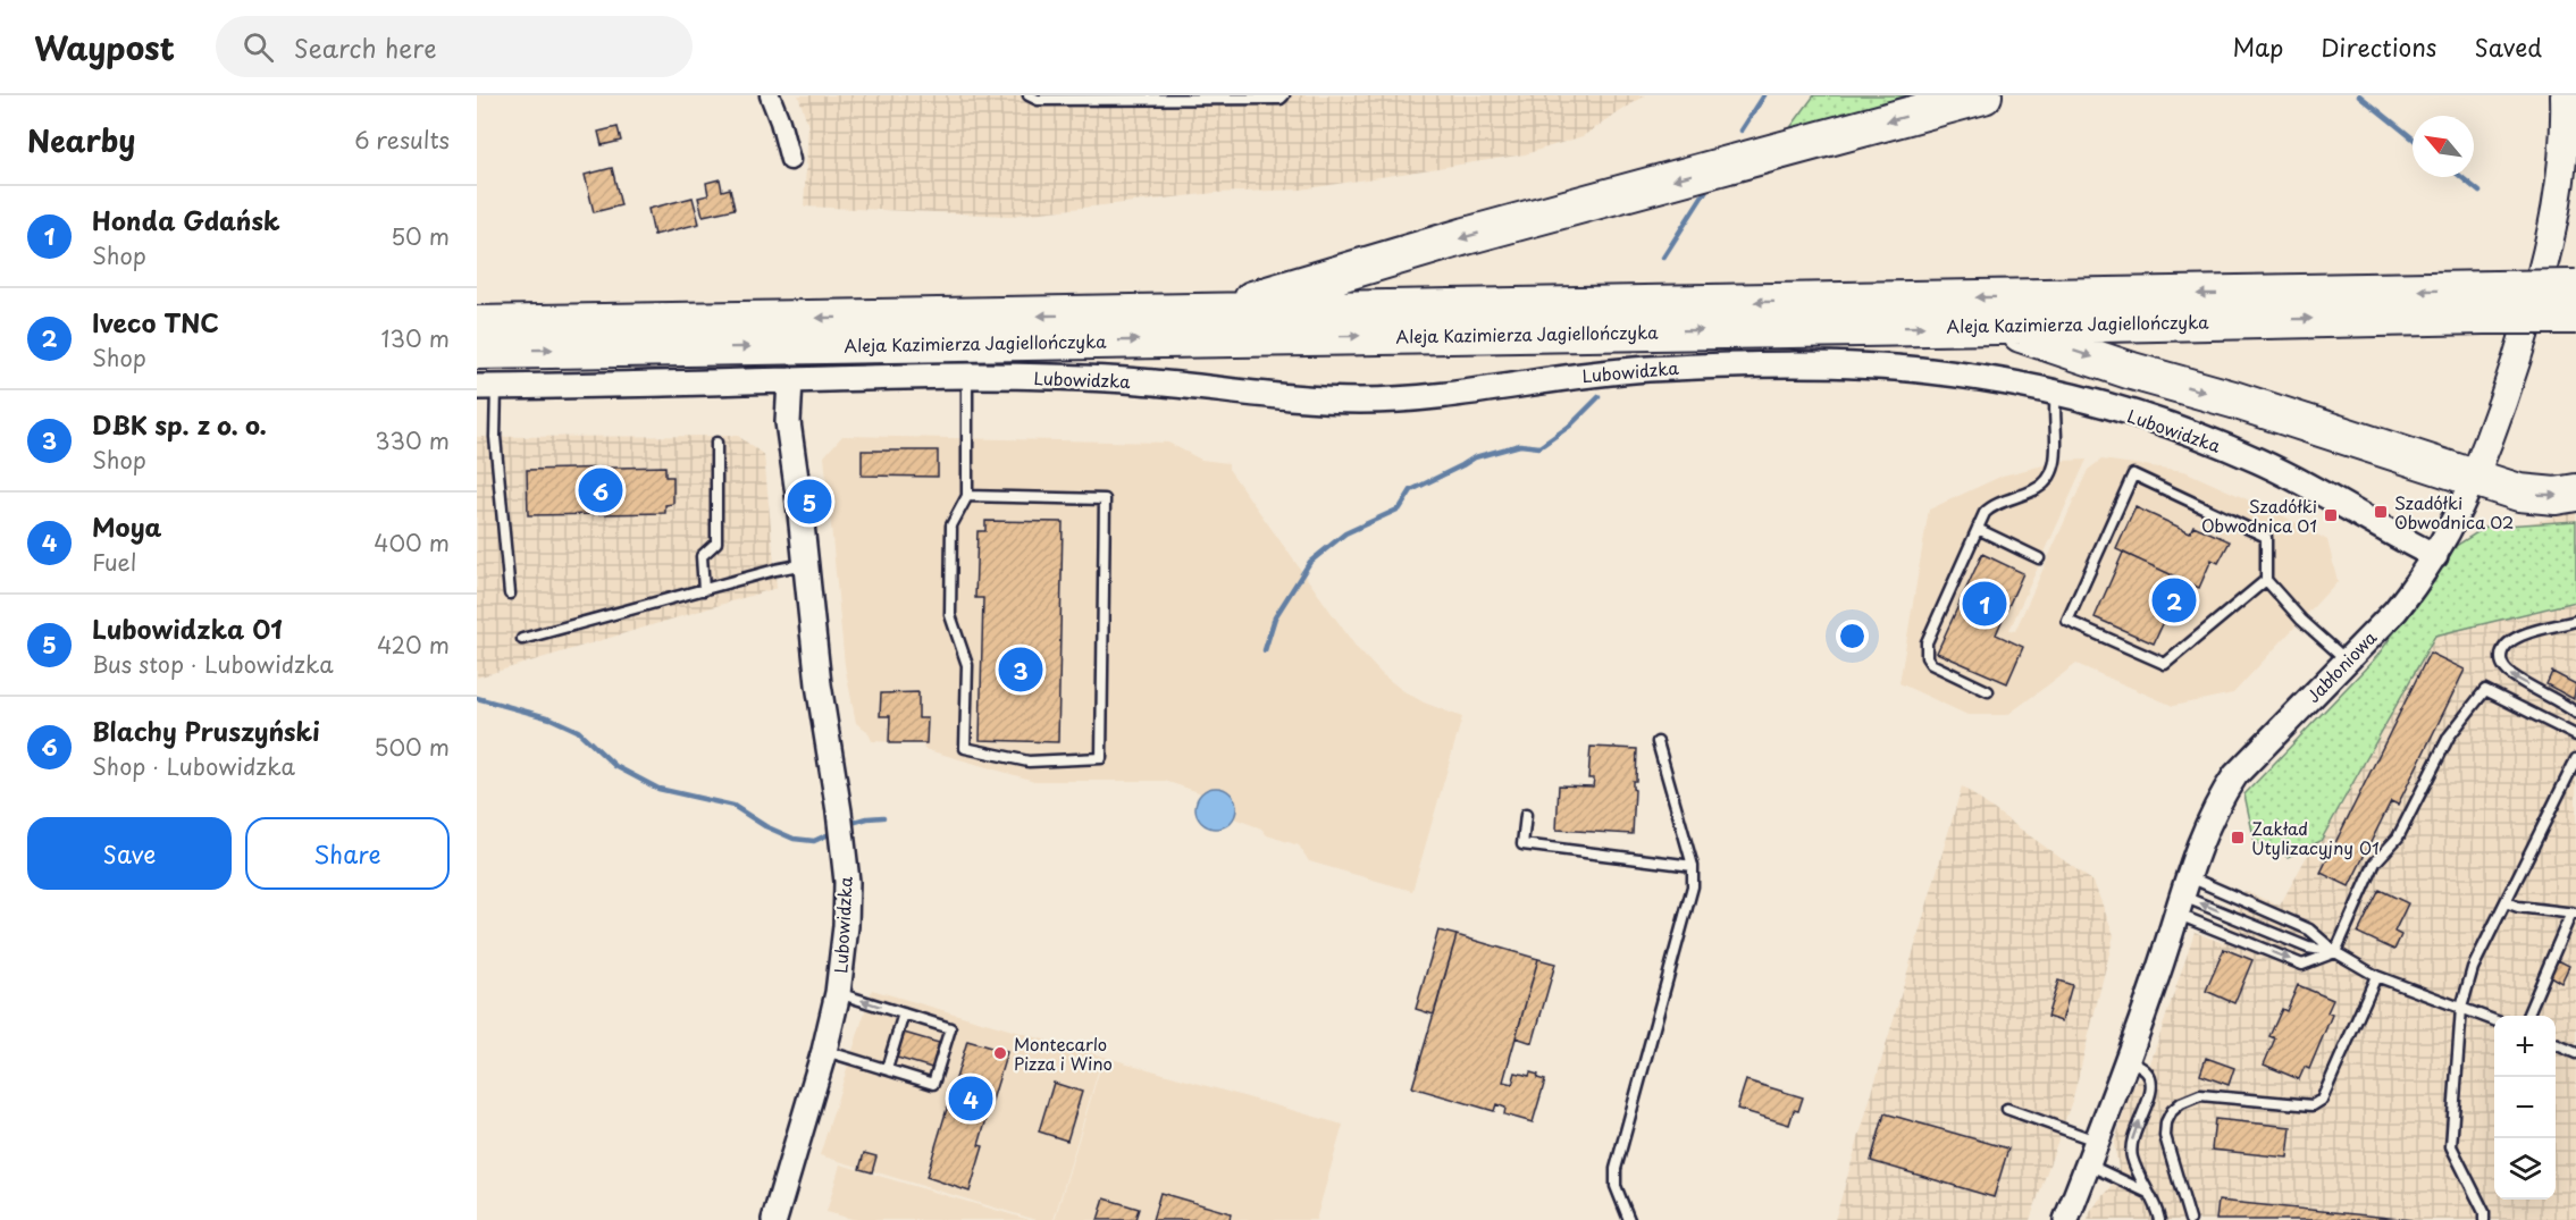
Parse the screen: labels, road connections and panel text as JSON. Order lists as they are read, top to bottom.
{
  "streets": {
    "highway": ["Aleja Kazimierza Jagiellończyka"],
    "main road": ["Jabłoniowa"],
    "street": ["Lubowidzka"]
  },
  "crossings": [
    ["Lubowidzka", "Jabłoniowa"]
  ],
  "places": {
    "transit": ["Szadółki Obwodnica 02", "Szadółki Obwodnica 01", "Zakład Utylizacyjny 01"],
    "other": ["Montecarlo Pizza i Wino"]
  },
  "north": "top left",
  "page": {
    "header": "Waypost",
    "search": "Search here",
    "nav": ["Map", "Directions", "Saved"],
    "heading": ["Nearby", "6 results"],
    "list": [
      {
        "mark": "1",
        "name": "Honda Gdańsk",
        "note": "Shop",
        "value": "50 m"
      },
      {
        "mark": "2",
        "name": "Iveco TNC",
        "note": "Shop",
        "value": "130 m"
      },
      {
        "mark": "3",
        "name": "DBK sp. z o. o.",
        "note": "Shop",
        "value": "330 m"
      },
      {
        "mark": "4",
        "name": "Moya",
        "note": "Fuel",
        "value": "400 m"
      },
      {
        "mark": "5",
        "name": "Lubowidzka 01",
        "note": "Bus stop · Lubowidzka",
        "value": "420 m"
      },
      {
        "mark": "6",
        "name": "Blachy Pruszyński",
        "note": "Shop · Lubowidzka",
        "value": "500 m"
      }
    ],
    "pins": [
      "6",
      "5",
      "2",
      "1",
      "3",
      "4"
    ],
    "buttons": ["Save", "Share"],
    "map_buttons": ["+", "−"]
  }
}
